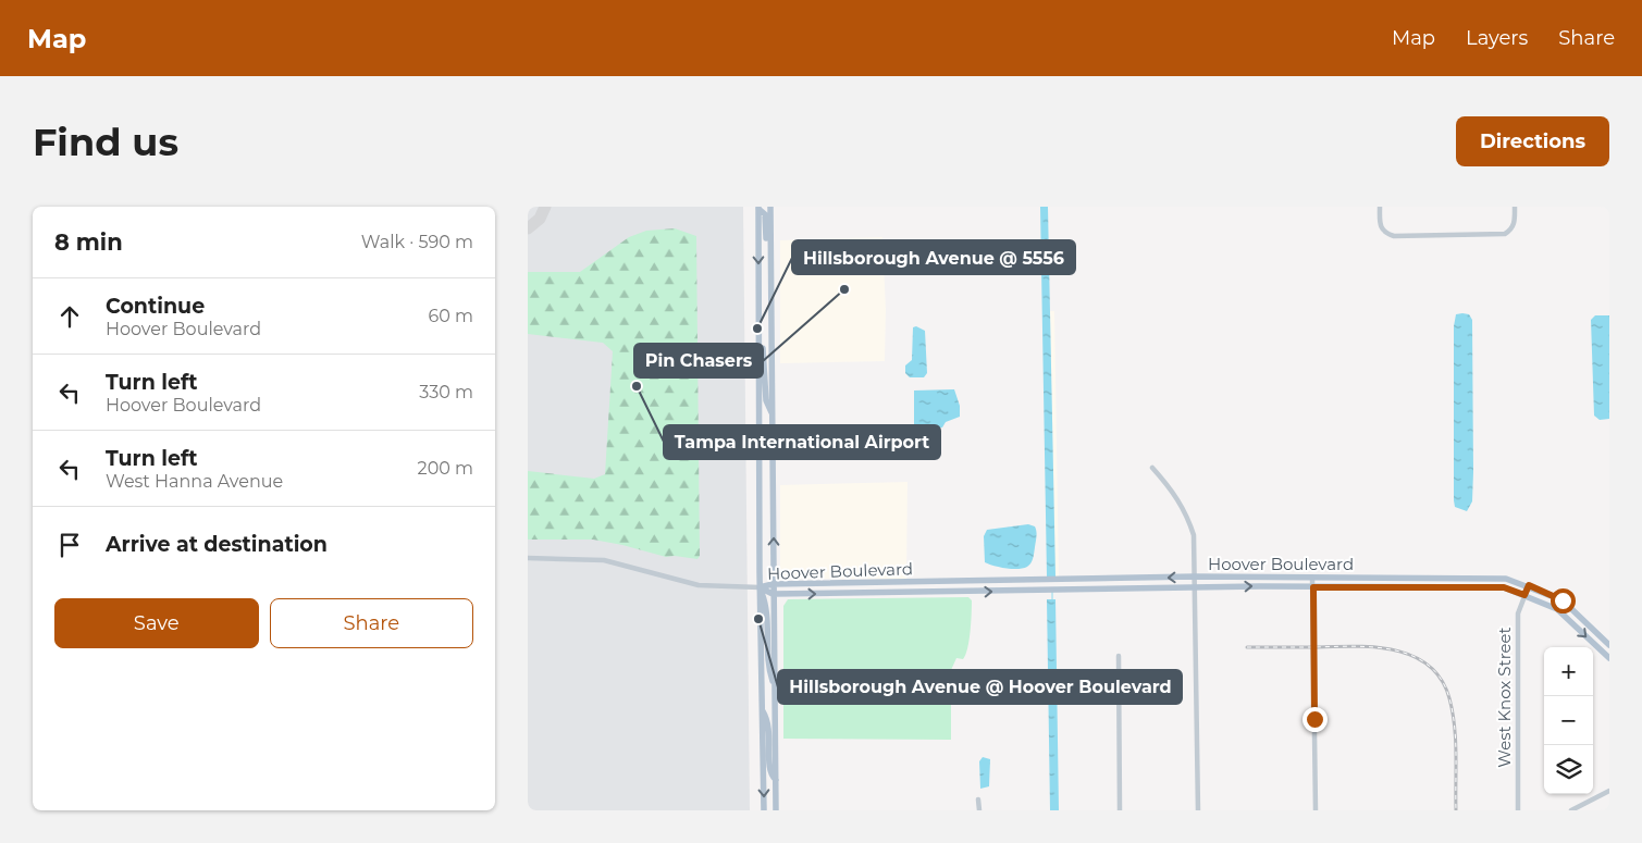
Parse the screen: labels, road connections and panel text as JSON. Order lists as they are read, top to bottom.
{
  "streets": {
    "main road": ["Hoover Boulevard"],
    "street": ["West Knox Street"]
  },
  "crossings": [
    ["Hoover Boulevard", "West Knox Street"]
  ],
  "places": [
    "Pin Chasers",
    "Hillsborough Avenue @ 5556",
    "Tampa International Airport",
    "Hillsborough Avenue @ Hoover Boulevard"
  ],
  "page": {
    "header": "Map",
    "nav": ["Map", "Layers", "Share"],
    "buttons": [
      "Directions",
      ["Save", "Share"]
    ],
    "title": "Find us",
    "heading": ["8 min", "Walk · 590 m"],
    "list": [
      ["Continue", "Hoover Boulevard", "60 m"],
      ["Turn left", "Hoover Boulevard", "330 m"],
      ["Turn left", "West Hanna Avenue", "200 m"],
      "Arrive at destination"
    ],
    "map_buttons": ["+", "−"]
  }
}
